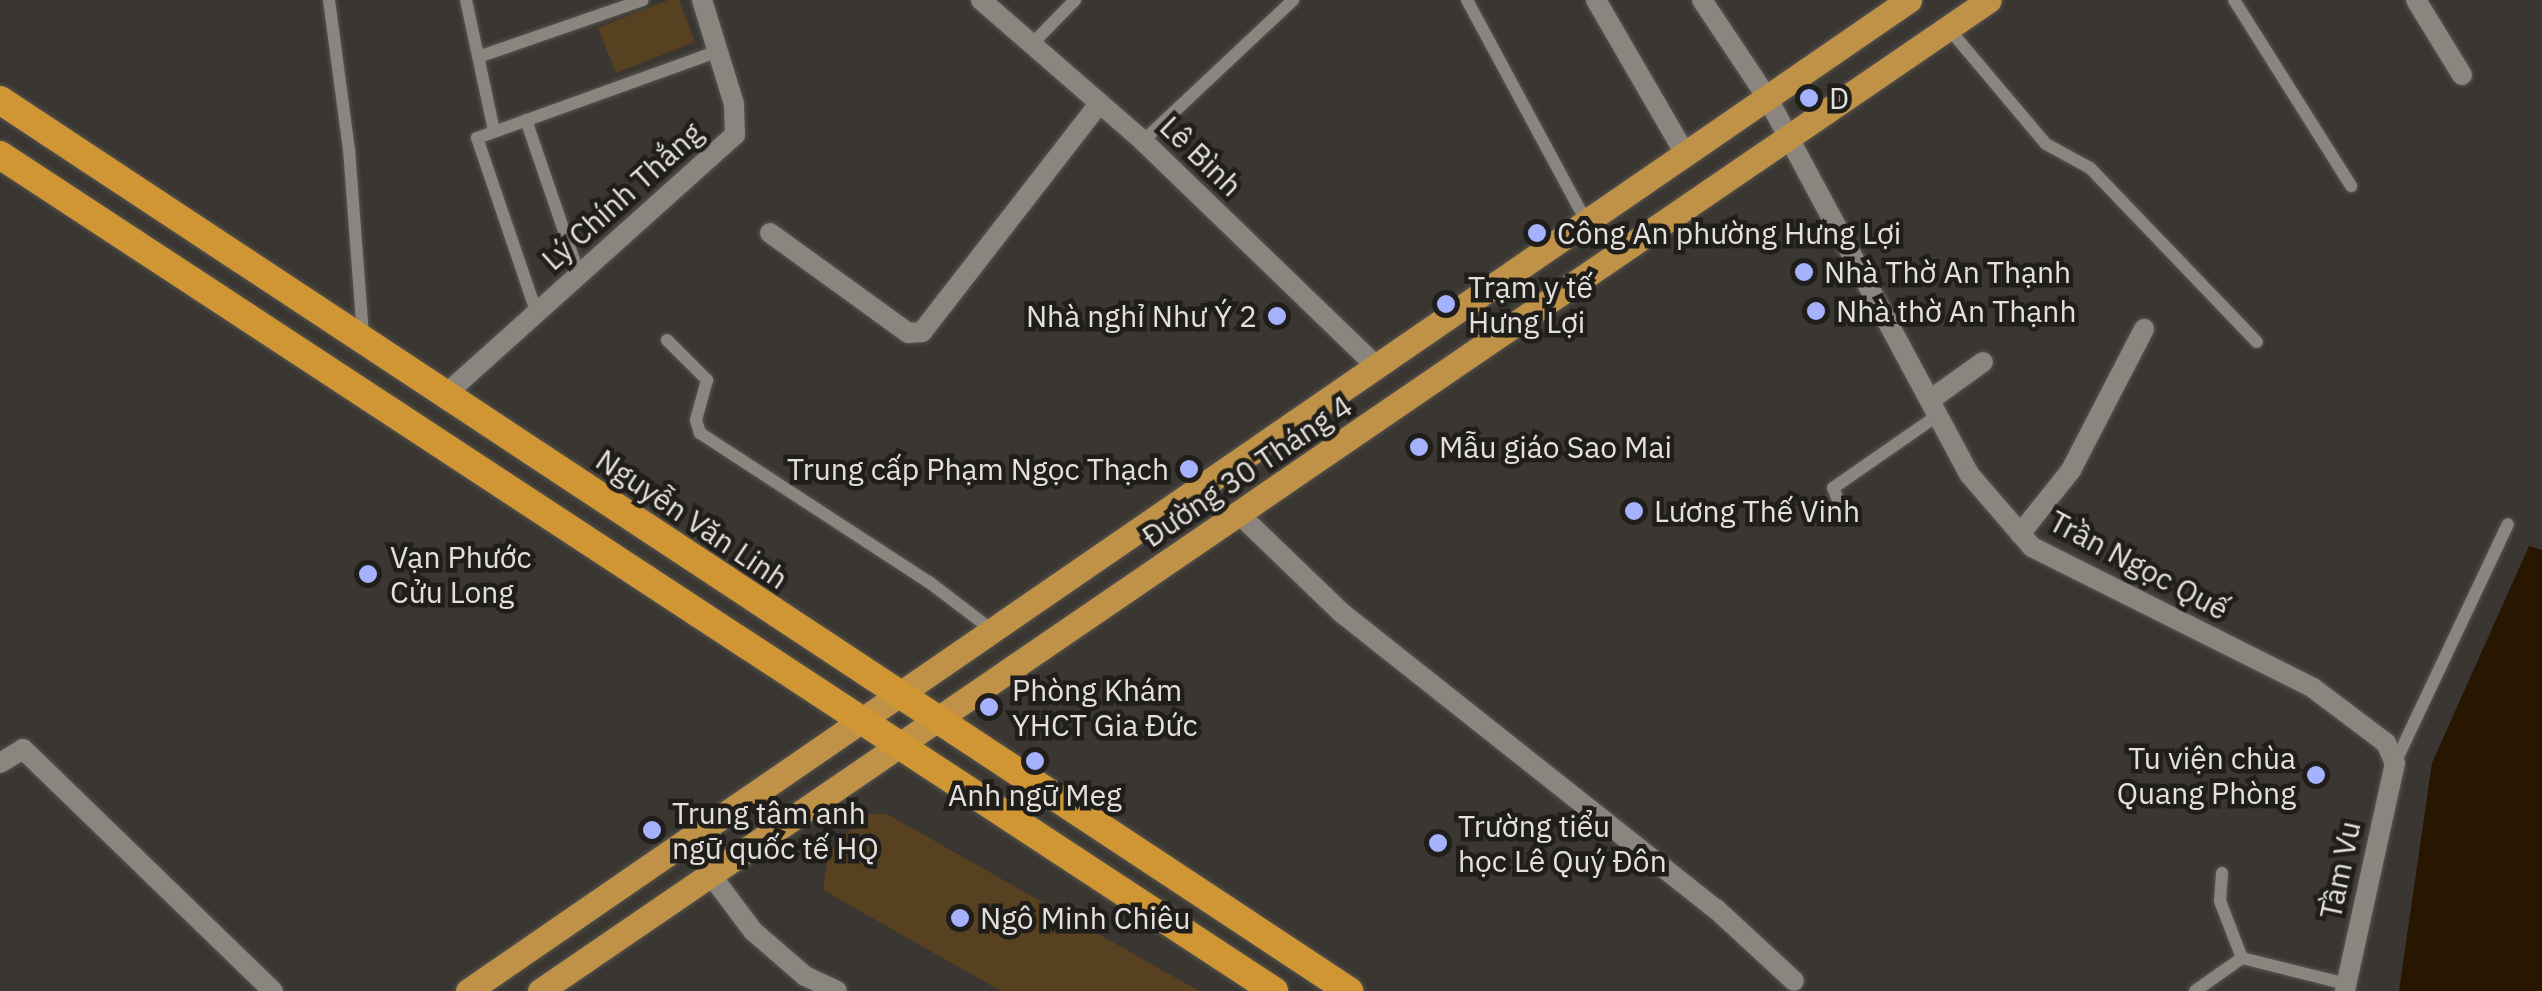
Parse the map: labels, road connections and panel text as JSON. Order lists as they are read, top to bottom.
{
  "streets": {
    "highway": ["Nguyễn Văn Linh"],
    "main road": ["Đường 30 Tháng 4"],
    "street": [
      "Lê Bình",
      "Lý Chính Thắng",
      "Trần Ngọc Quế",
      "Tầm Vu"
    ]
  },
  "crossings": [
    ["Lê Bình", "Đường 30 Tháng 4"],
    ["Lý Chính Thắng", "Nguyễn Văn Linh"],
    ["Đường 30 Tháng 4", "Nguyễn Văn Linh"],
    ["Đường 30 Tháng 4", "Trần Ngọc Quế"],
    ["Trần Ngọc Quế", "Tầm Vu"]
  ],
  "places": [
    "D",
    "Công An phường Hưng Lợi",
    "Nhà Thờ An Thạnh",
    "Trạm y tế Hưng Lợi",
    "Nhà thờ An Thạnh",
    "Nhà nghỉ Như Ý 2",
    "Mẫu giáo Sao Mai",
    "Trung cấp Phạm Ngọc Thạch",
    "Lương Thế Vinh",
    "Vạn Phước Cửu Long",
    "Phòng Khám YHCT Gia Đức",
    "Anh ngữ Meg",
    "Tu viện chùa Quang Phòng",
    "Trung tâm anh ngữ quốc tế HQ",
    "Trường tiểu học Lê Quý Đôn",
    "Ngô Minh Chiêu"
  ]
}
